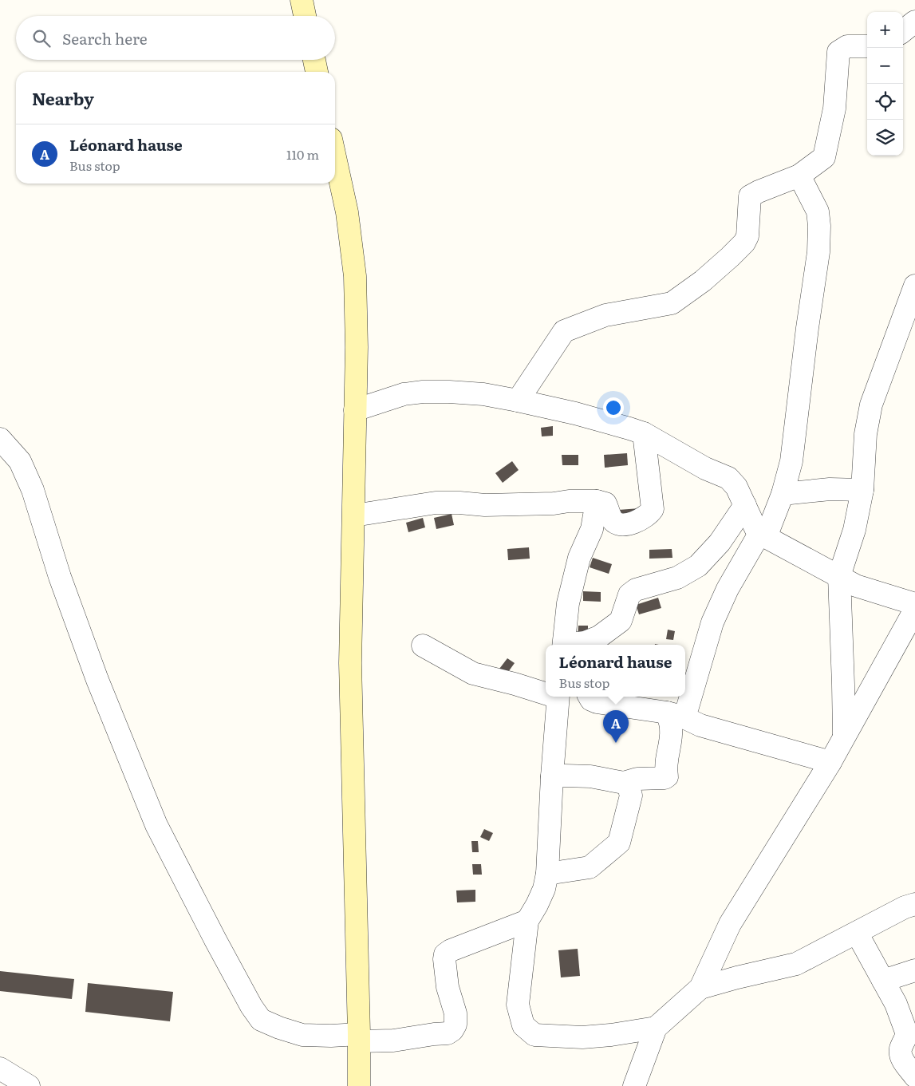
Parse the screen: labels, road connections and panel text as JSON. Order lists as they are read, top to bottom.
{
  "page": {
    "map_buttons": ["+", "−"],
    "search": "Search here",
    "heading": "Nearby",
    "list": [
      {
        "mark": "A",
        "name": "Léonard hause",
        "note": "Bus stop",
        "value": "110 m"
      }
    ],
    "popup": ["Léonard hause", "Bus stop"],
    "pins": "A"
  }
}
